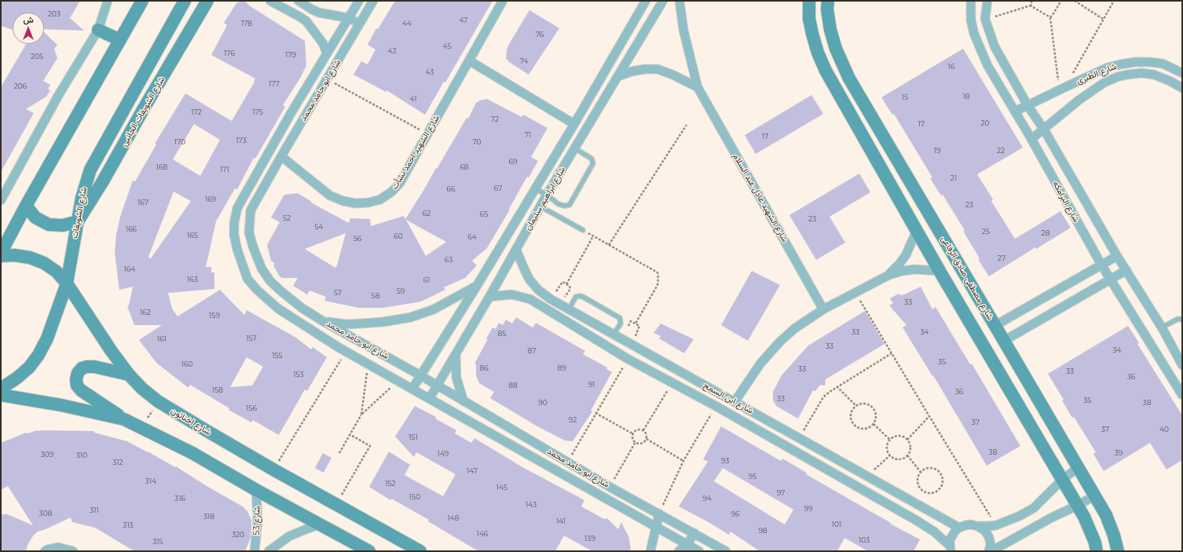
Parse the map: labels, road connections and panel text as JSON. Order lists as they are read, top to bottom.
{
  "streets": {
    "main road": [
      "شارع الشويفات الجانبى",
      "شارع الشويفات",
      "شارع مصطفى صادق الرفاعى",
      "شارع اخناتون"
    ],
    "street": [
      "شارع الطبرى",
      "شارع ابو حامد محمد",
      "شارع الشهيد احمد نشأت",
      "شارع الشهيد عادل عبد السلام",
      "شارع ابراهيم سليمان",
      "شارع البرامكه",
      "شارع ابن السمح",
      "شارع 53"
    ]
  },
  "crossings": [
    ["شارع الطبرى", "شارع البرامكه"],
    ["شارع ابو حامد محمد", "شارع الشهيد احمد نشأت"],
    ["شارع ابو حامد محمد", "شارع ابراهيم سليمان"],
    ["شارع الشويفات الجانبى", "شارع الشويفات"],
    ["شارع ابراهيم سليمان", "شارع ابن السمح"],
    ["شارع الشويفات", "شارع اخناتون"]
  ],
  "house_numbers": [
    "203",
    "47",
    "178",
    "44",
    "76",
    "45",
    "42",
    "176",
    "179",
    "205",
    "74",
    "16",
    "43",
    "177",
    "206",
    "18",
    "15",
    "41",
    "172",
    "175",
    "72",
    "20",
    "17",
    "71",
    "17",
    "173",
    "170",
    "70",
    "19",
    "22",
    "69",
    "168",
    "68",
    "171",
    "21",
    "67",
    "66",
    "169",
    "167",
    "23",
    "62",
    "65",
    "52",
    "23",
    "54",
    "166",
    "25",
    "28",
    "165",
    "60",
    "64",
    "56",
    "27",
    "63",
    "164",
    "163",
    "61",
    "59",
    "57",
    "58",
    "33",
    "162",
    "159",
    "33",
    "34",
    "85",
    "157",
    "161",
    "33",
    "34",
    "87",
    "155",
    "35",
    "160",
    "86",
    "89",
    "33",
    "33",
    "153",
    "36",
    "91",
    "88",
    "158",
    "36",
    "33",
    "35",
    "90",
    "38",
    "156",
    "92",
    "37",
    "37",
    "40",
    "151",
    "38",
    "39",
    "149",
    "309",
    "310",
    "93",
    "312",
    "147",
    "95",
    "314",
    "152",
    "145",
    "97",
    "150",
    "316",
    "94",
    "143",
    "99",
    "311",
    "308",
    "96",
    "318",
    "148",
    "141",
    "101",
    "313",
    "98",
    "146",
    "320",
    "139",
    "103",
    "315"
  ],
  "north": "top"
}
